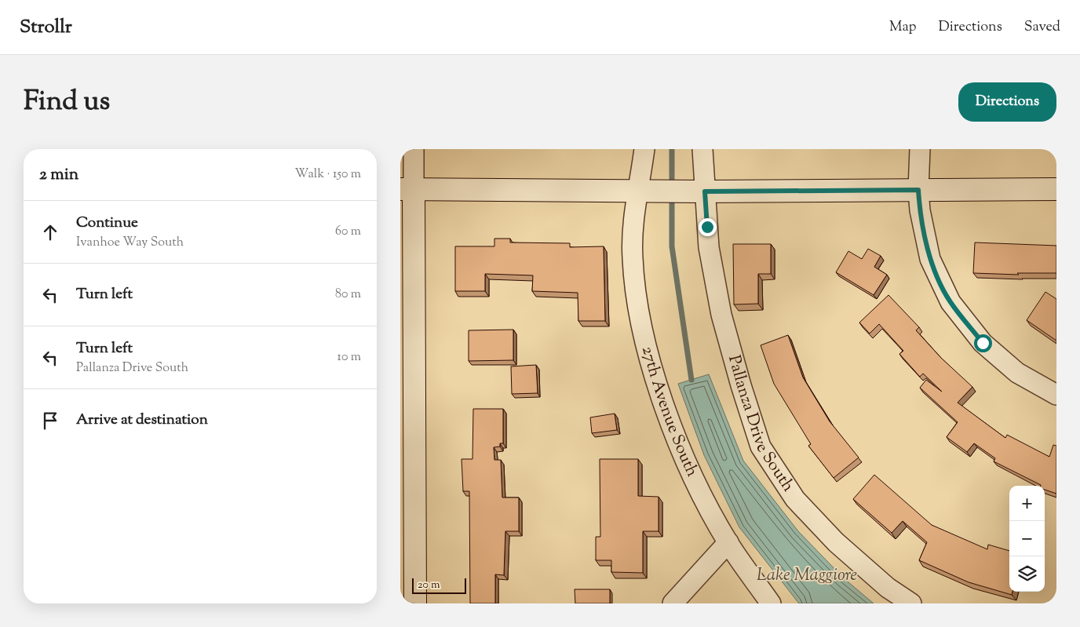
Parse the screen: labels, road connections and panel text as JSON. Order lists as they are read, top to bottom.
{
  "streets": {
    "street": ["27th Avenue South", "Pallanza Drive South"]
  },
  "water": ["Lake Maggiore"],
  "scale_bar": "20 m",
  "page": {
    "header": "Strollr",
    "nav": ["Map", "Directions", "Saved"],
    "title": "Find us",
    "buttons": "Directions",
    "heading": ["2 min", "Walk · 150 m"],
    "list": [
      ["Continue", "Ivanhoe Way South", "60 m"],
      ["Turn left", "80 m"],
      ["Turn left", "Pallanza Drive South", "10 m"],
      "Arrive at destination"
    ],
    "map_buttons": ["+", "−"],
    "scale": "20 m"
  }
}
